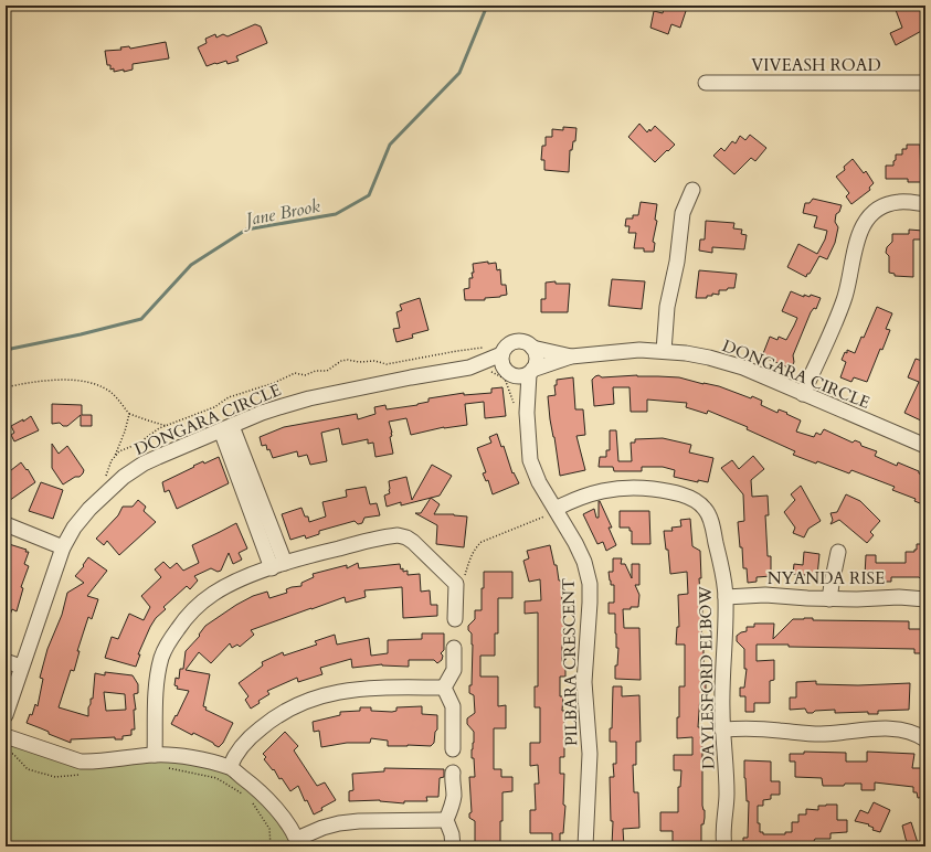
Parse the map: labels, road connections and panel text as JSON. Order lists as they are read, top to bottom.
{
  "streets": {
    "street": [
      "VIVEASH ROAD",
      "DONGARA CIRCLE",
      "NYANDA RISE",
      "PILBARA CRESCENT",
      "DAYLESFORD ELBOW"
    ]
  },
  "crossings": [
    ["DONGARA CIRCLE", "PILBARA CRESCENT"],
    ["NYANDA RISE", "DAYLESFORD ELBOW"],
    ["PILBARA CRESCENT", "DAYLESFORD ELBOW"]
  ],
  "water": ["Jane Brook"]
}
